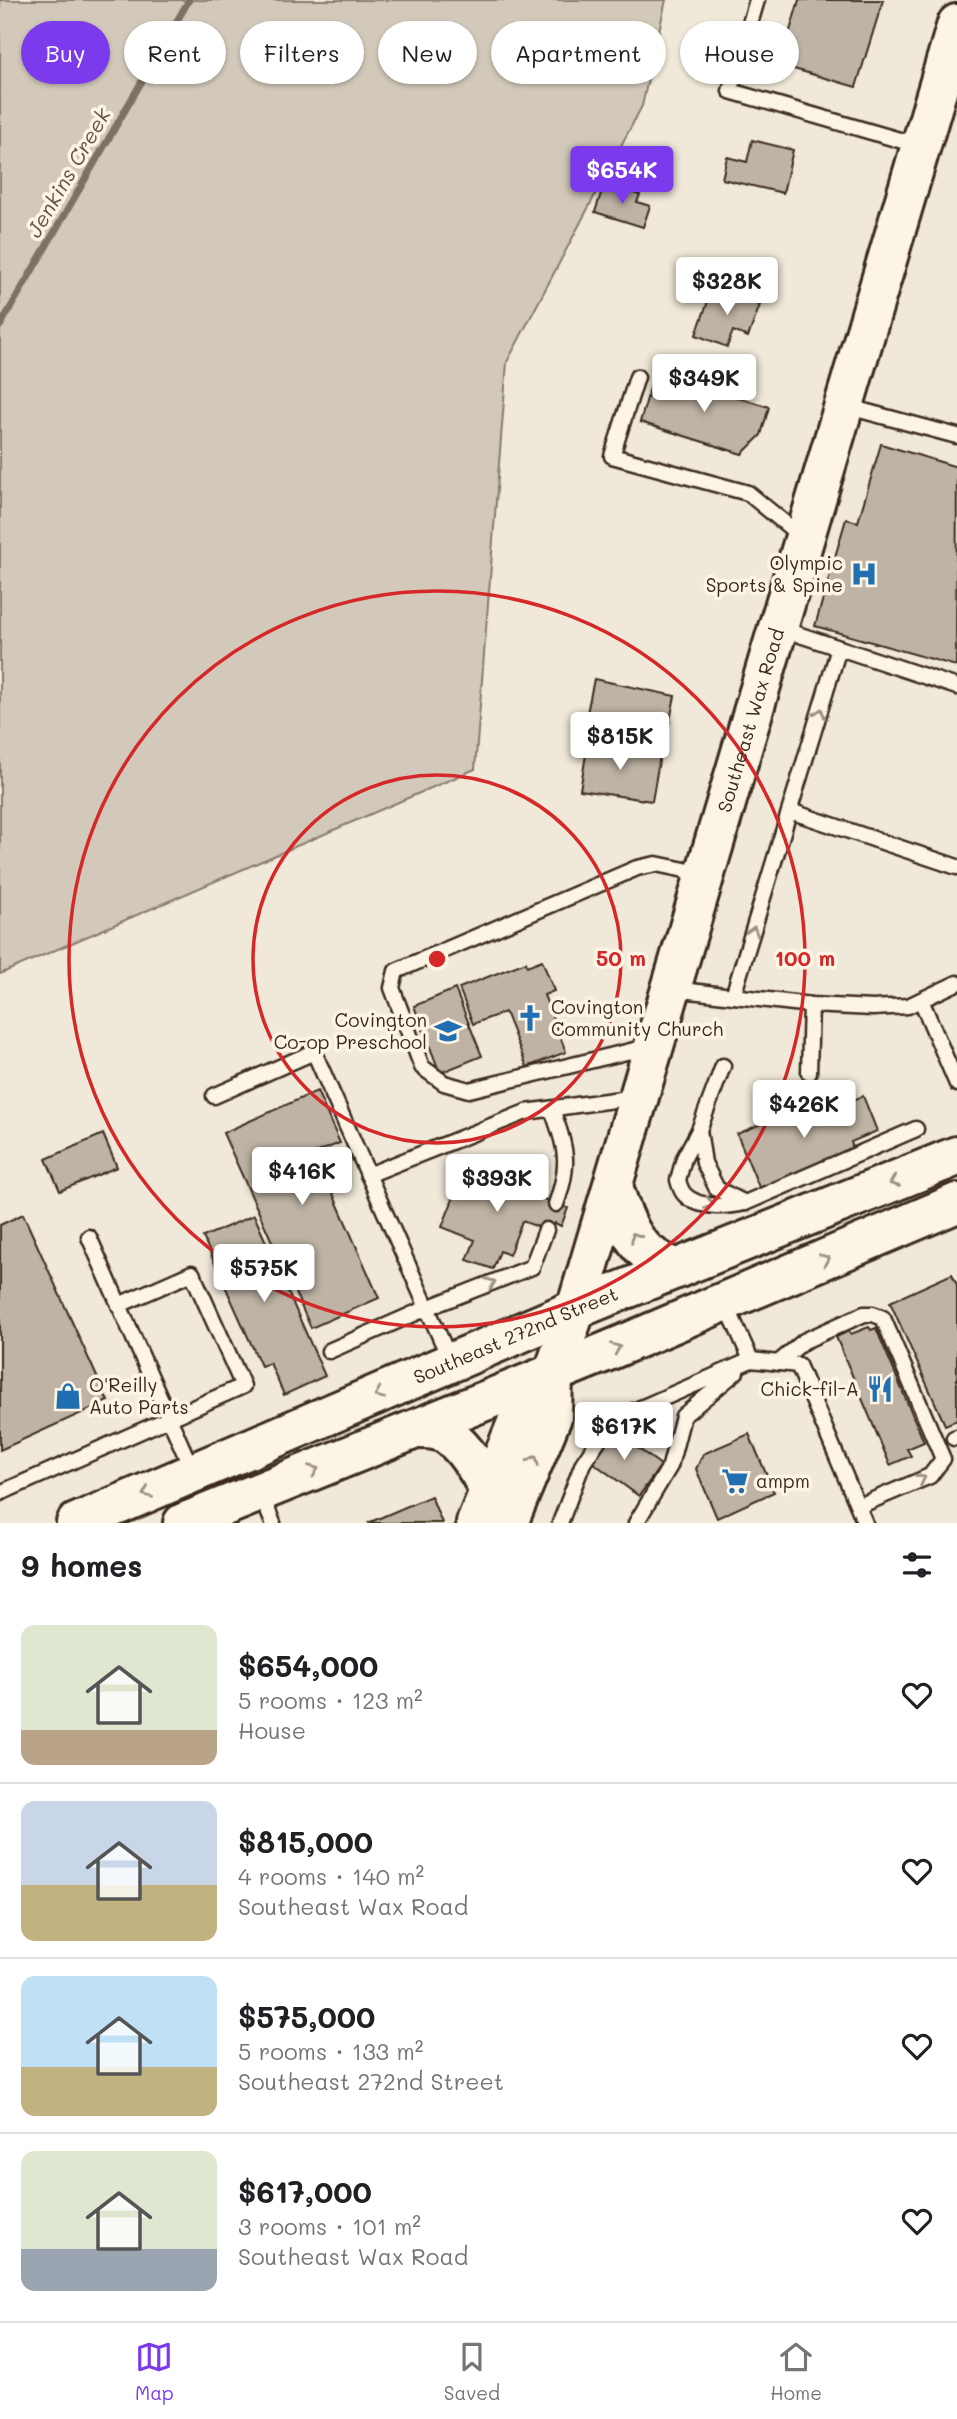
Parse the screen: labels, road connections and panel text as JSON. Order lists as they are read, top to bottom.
{
  "streets": {
    "street": ["Southeast Wax Road", "Southeast 272nd Street"]
  },
  "crossings": [
    ["Southeast Wax Road", "Southeast 272nd Street"]
  ],
  "water": ["Jenkins Creek"],
  "places": {
    "hospital": ["Olympic Sports & Spine"],
    "church": ["Covington Community Church"],
    "school or university": ["Covington Co-op Preschool"],
    "restaurant": ["Chick-fil-A"],
    "shop": ["O'Reilly Auto Parts"],
    "supermarket": ["ampm"]
  },
  "page": {
    "chip": [
      "Buy",
      "Rent",
      "Filters",
      "New",
      "Apartment",
      "House"
    ],
    "price": [
      "$654K",
      "$328K",
      "$349K",
      "$815K",
      "$426K",
      "$416K",
      "$393K",
      "$575K",
      "$617K"
    ],
    "heading": "9 homes",
    "list": [
      {
        "name": "$654,000",
        "note": "5 rooms · 123 m² · House"
      },
      {
        "name": "$815,000",
        "note": "4 rooms · 140 m² · Southeast Wax Road"
      },
      {
        "name": "$575,000",
        "note": "5 rooms · 133 m² · Southeast 272nd Street"
      },
      {
        "name": "$617,000",
        "note": "3 rooms · 101 m² · Southeast Wax Road"
      }
    ],
    "tabs": ["Map", "Saved", "Home"]
  },
  "rings": ["50 m", "100 m"]
}
